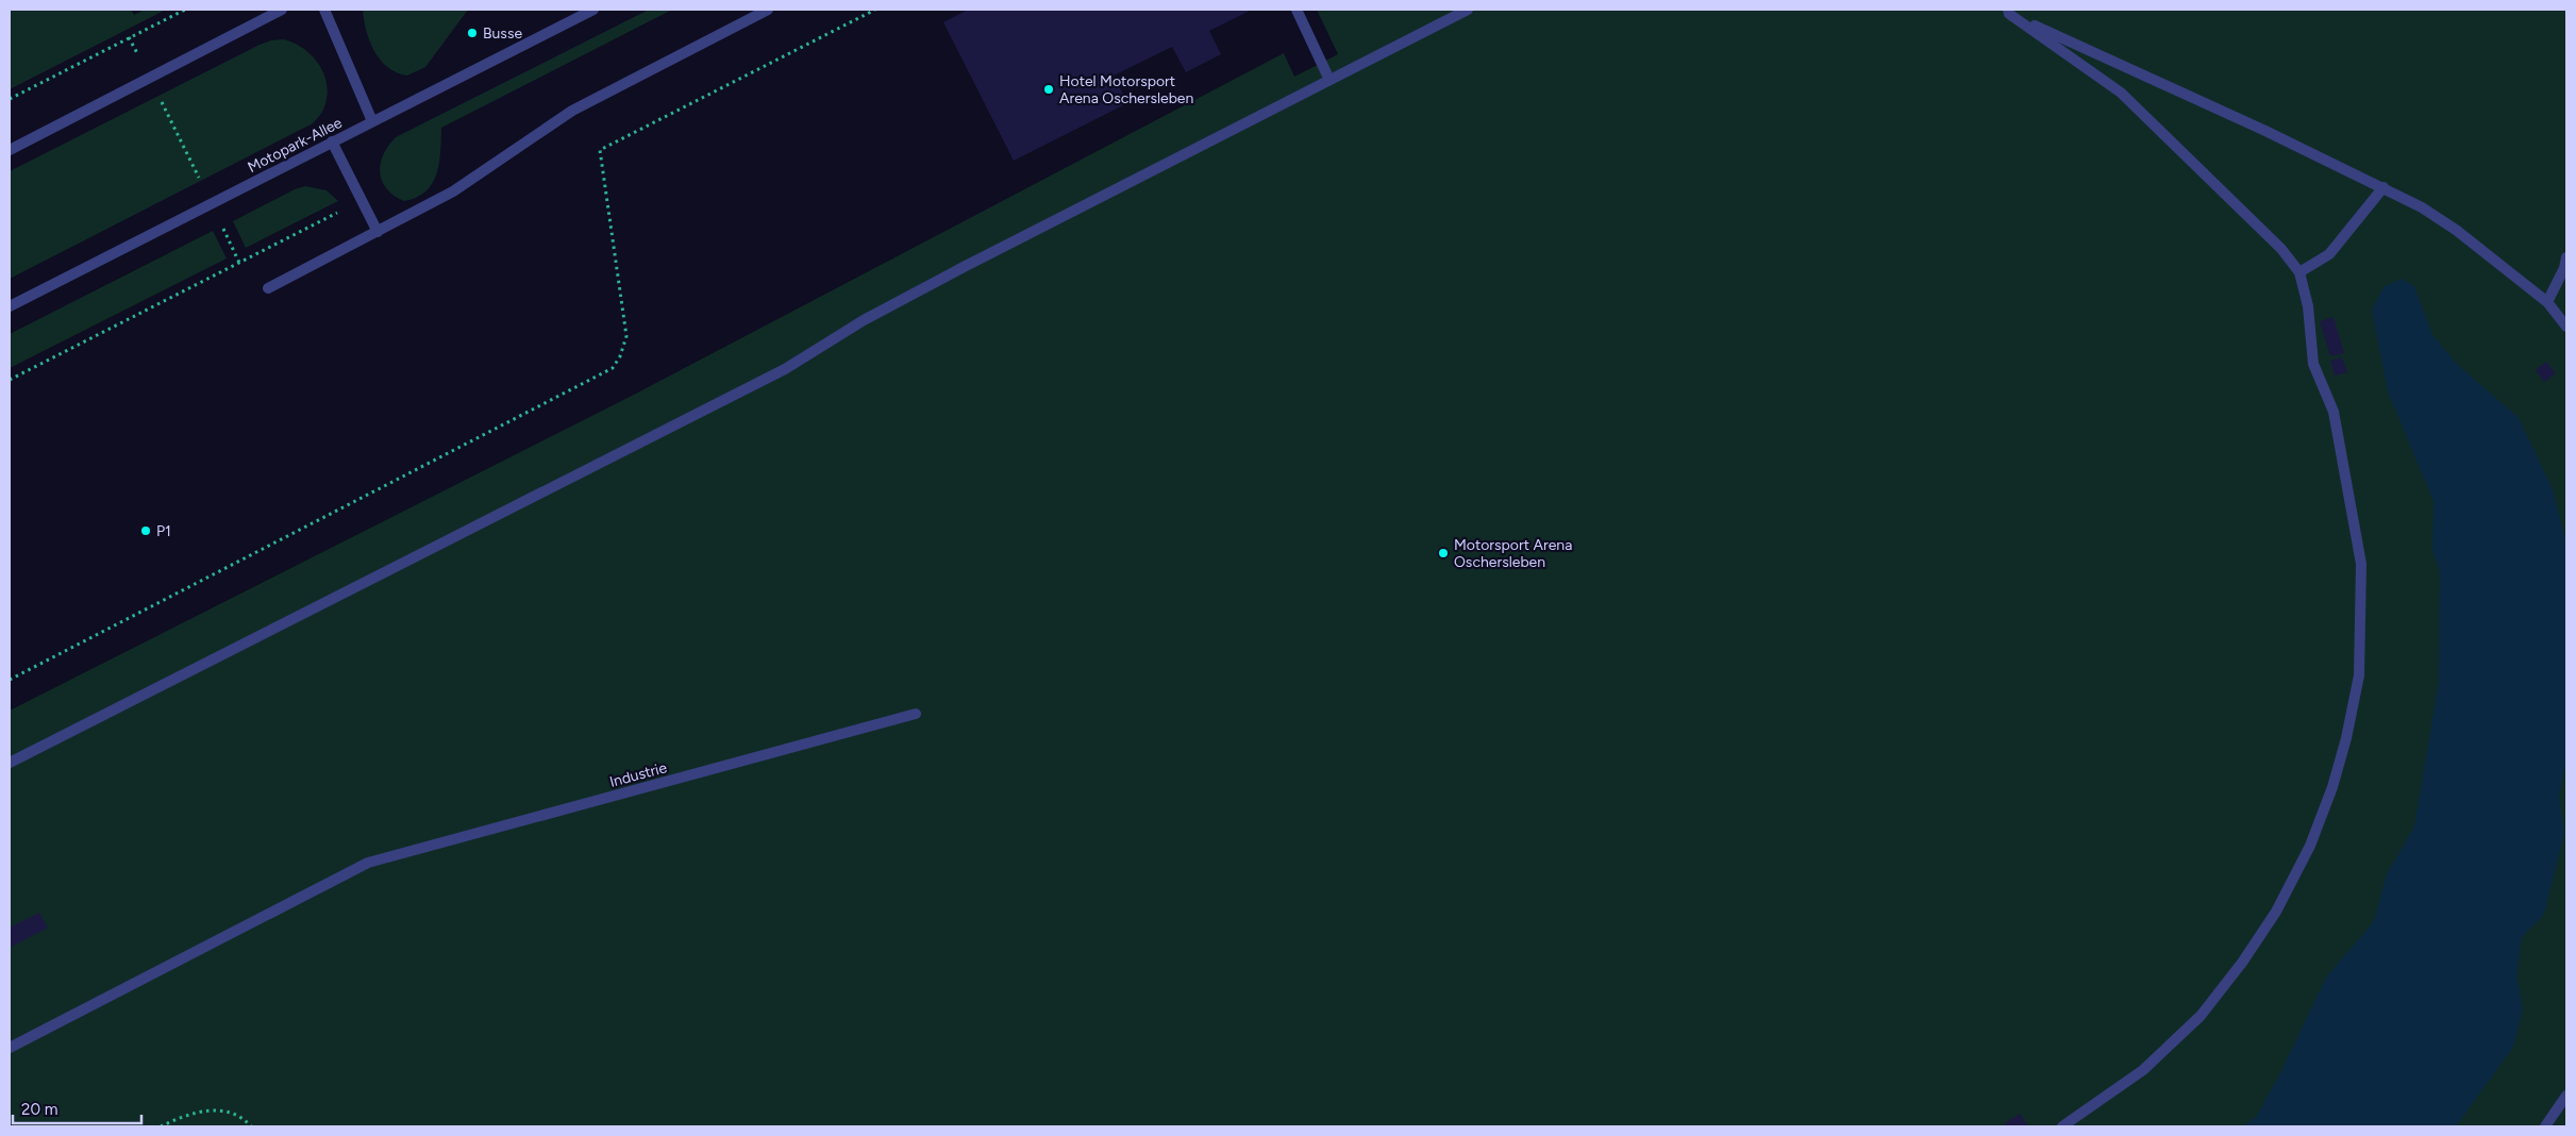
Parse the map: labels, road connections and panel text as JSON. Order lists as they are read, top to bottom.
{
  "streets": {
    "lane": ["Motopark-Allee", "Industrie"]
  },
  "places": [
    "Busse",
    "Hotel Motorsport Arena Oschersleben",
    "P1",
    "Motorsport Arena Oschersleben"
  ],
  "scale_bar": "20 m"
}
